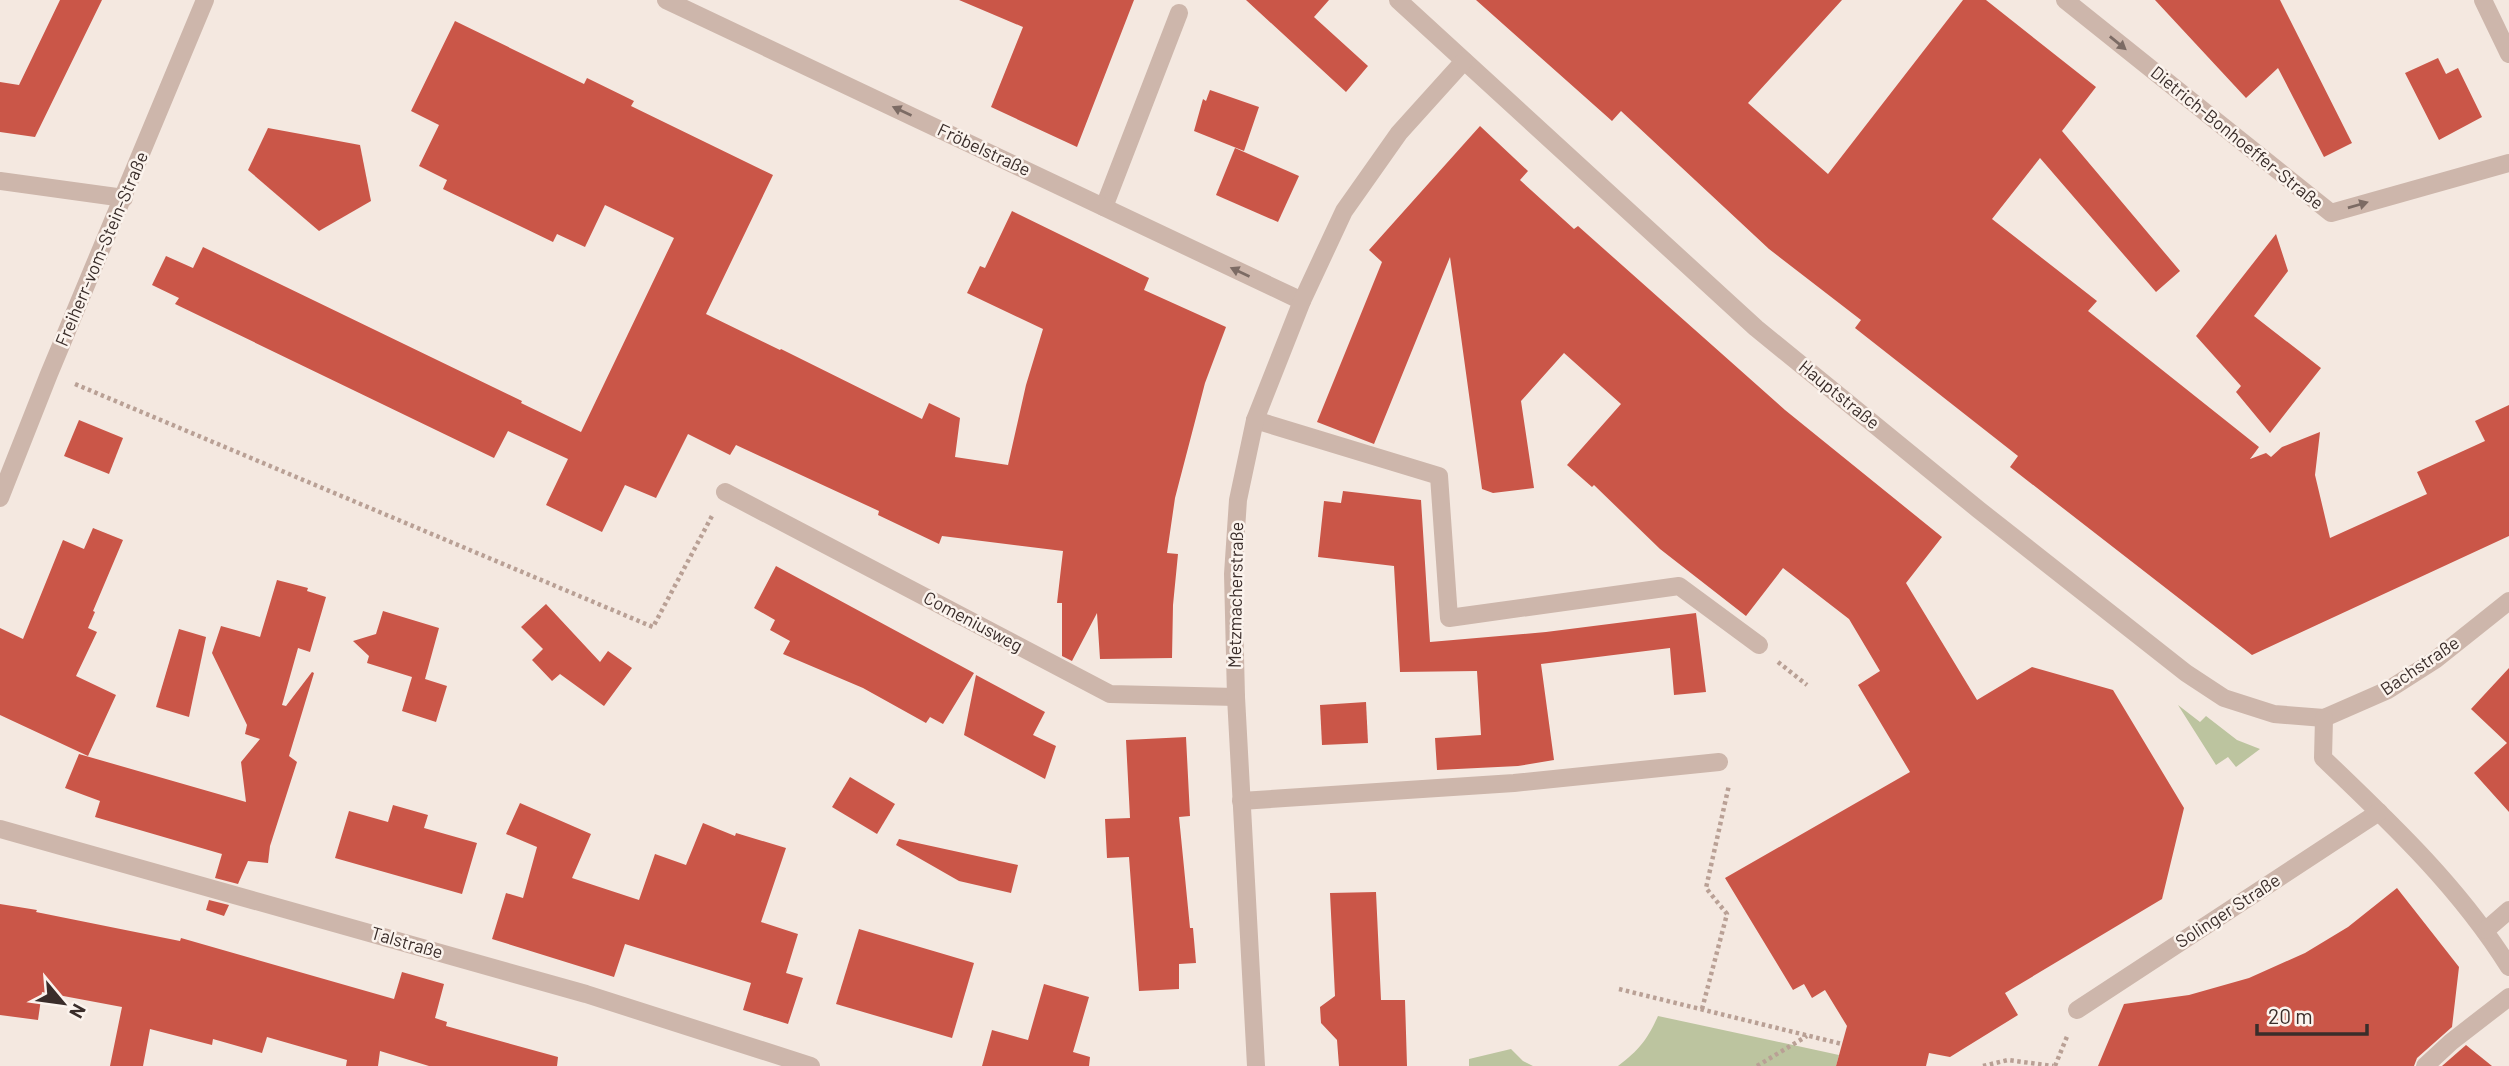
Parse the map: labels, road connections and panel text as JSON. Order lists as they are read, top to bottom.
{
  "streets": {
    "street": [
      "Dietrich-Bonhoeffer-Straße",
      "Fröbelstraße",
      "Freiherr-vom-Stein-Straße",
      "Hauptstraße",
      "Metzmacherstraße",
      "Comeniusweg",
      "Bachstraße",
      "Solinger Straße",
      "Talstraße"
    ]
  },
  "crossings": [
    ["Fröbelstraße", "Metzmacherstraße"],
    ["Hauptstraße", "Metzmacherstraße"],
    ["Hauptstraße", "Bachstraße"],
    ["Metzmacherstraße", "Comeniusweg"]
  ],
  "one_way": ["Dietrich-Bonhoeffer-Straße", "Fröbelstraße"],
  "scale_bar": "20 m",
  "north": "bottom right"
}
